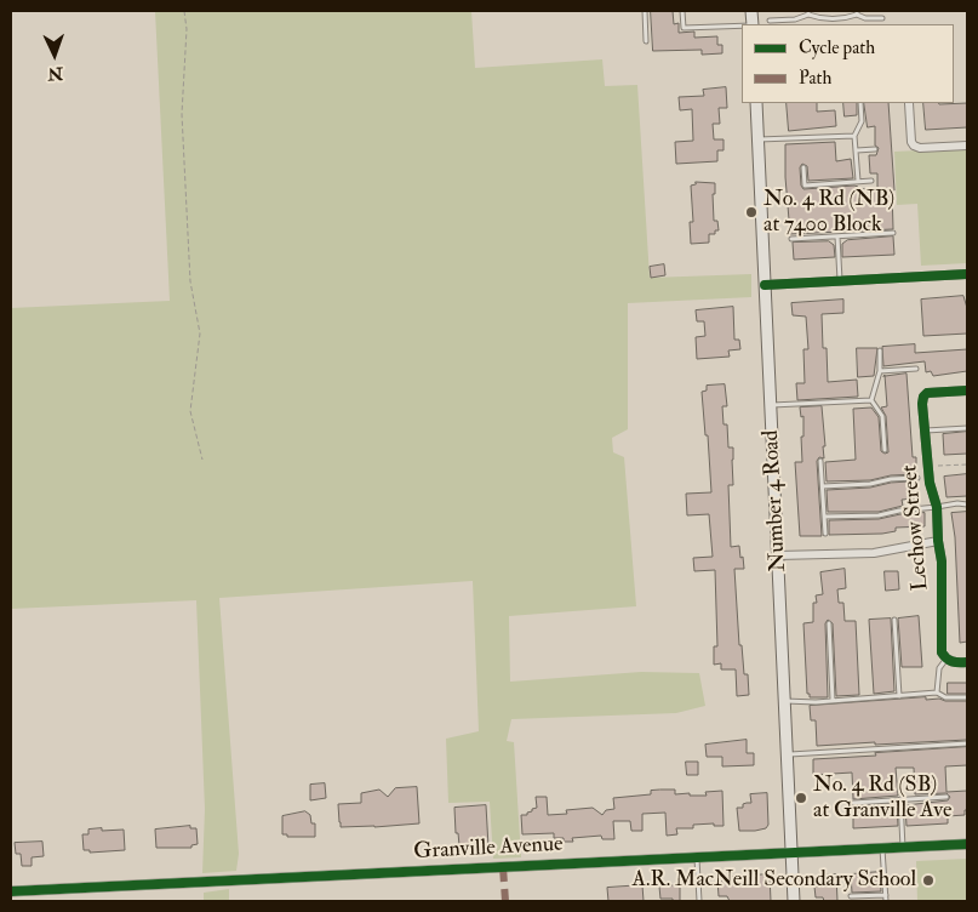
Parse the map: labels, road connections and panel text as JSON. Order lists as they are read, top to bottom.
{
  "streets": {
    "main road": ["Number 4 Road"],
    "street": ["Lechow Street", "Granville Avenue"]
  },
  "crossings": [
    ["Number 4 Road", "Granville Avenue"]
  ],
  "places": ["No. 4 Rd (NB) at 7400 Block", "No. 4 Rd (SB) at Granville Ave", "A.R. MacNeill Secondary School"],
  "legend": ["Cycle path", "Path"],
  "north": "bottom"
}
